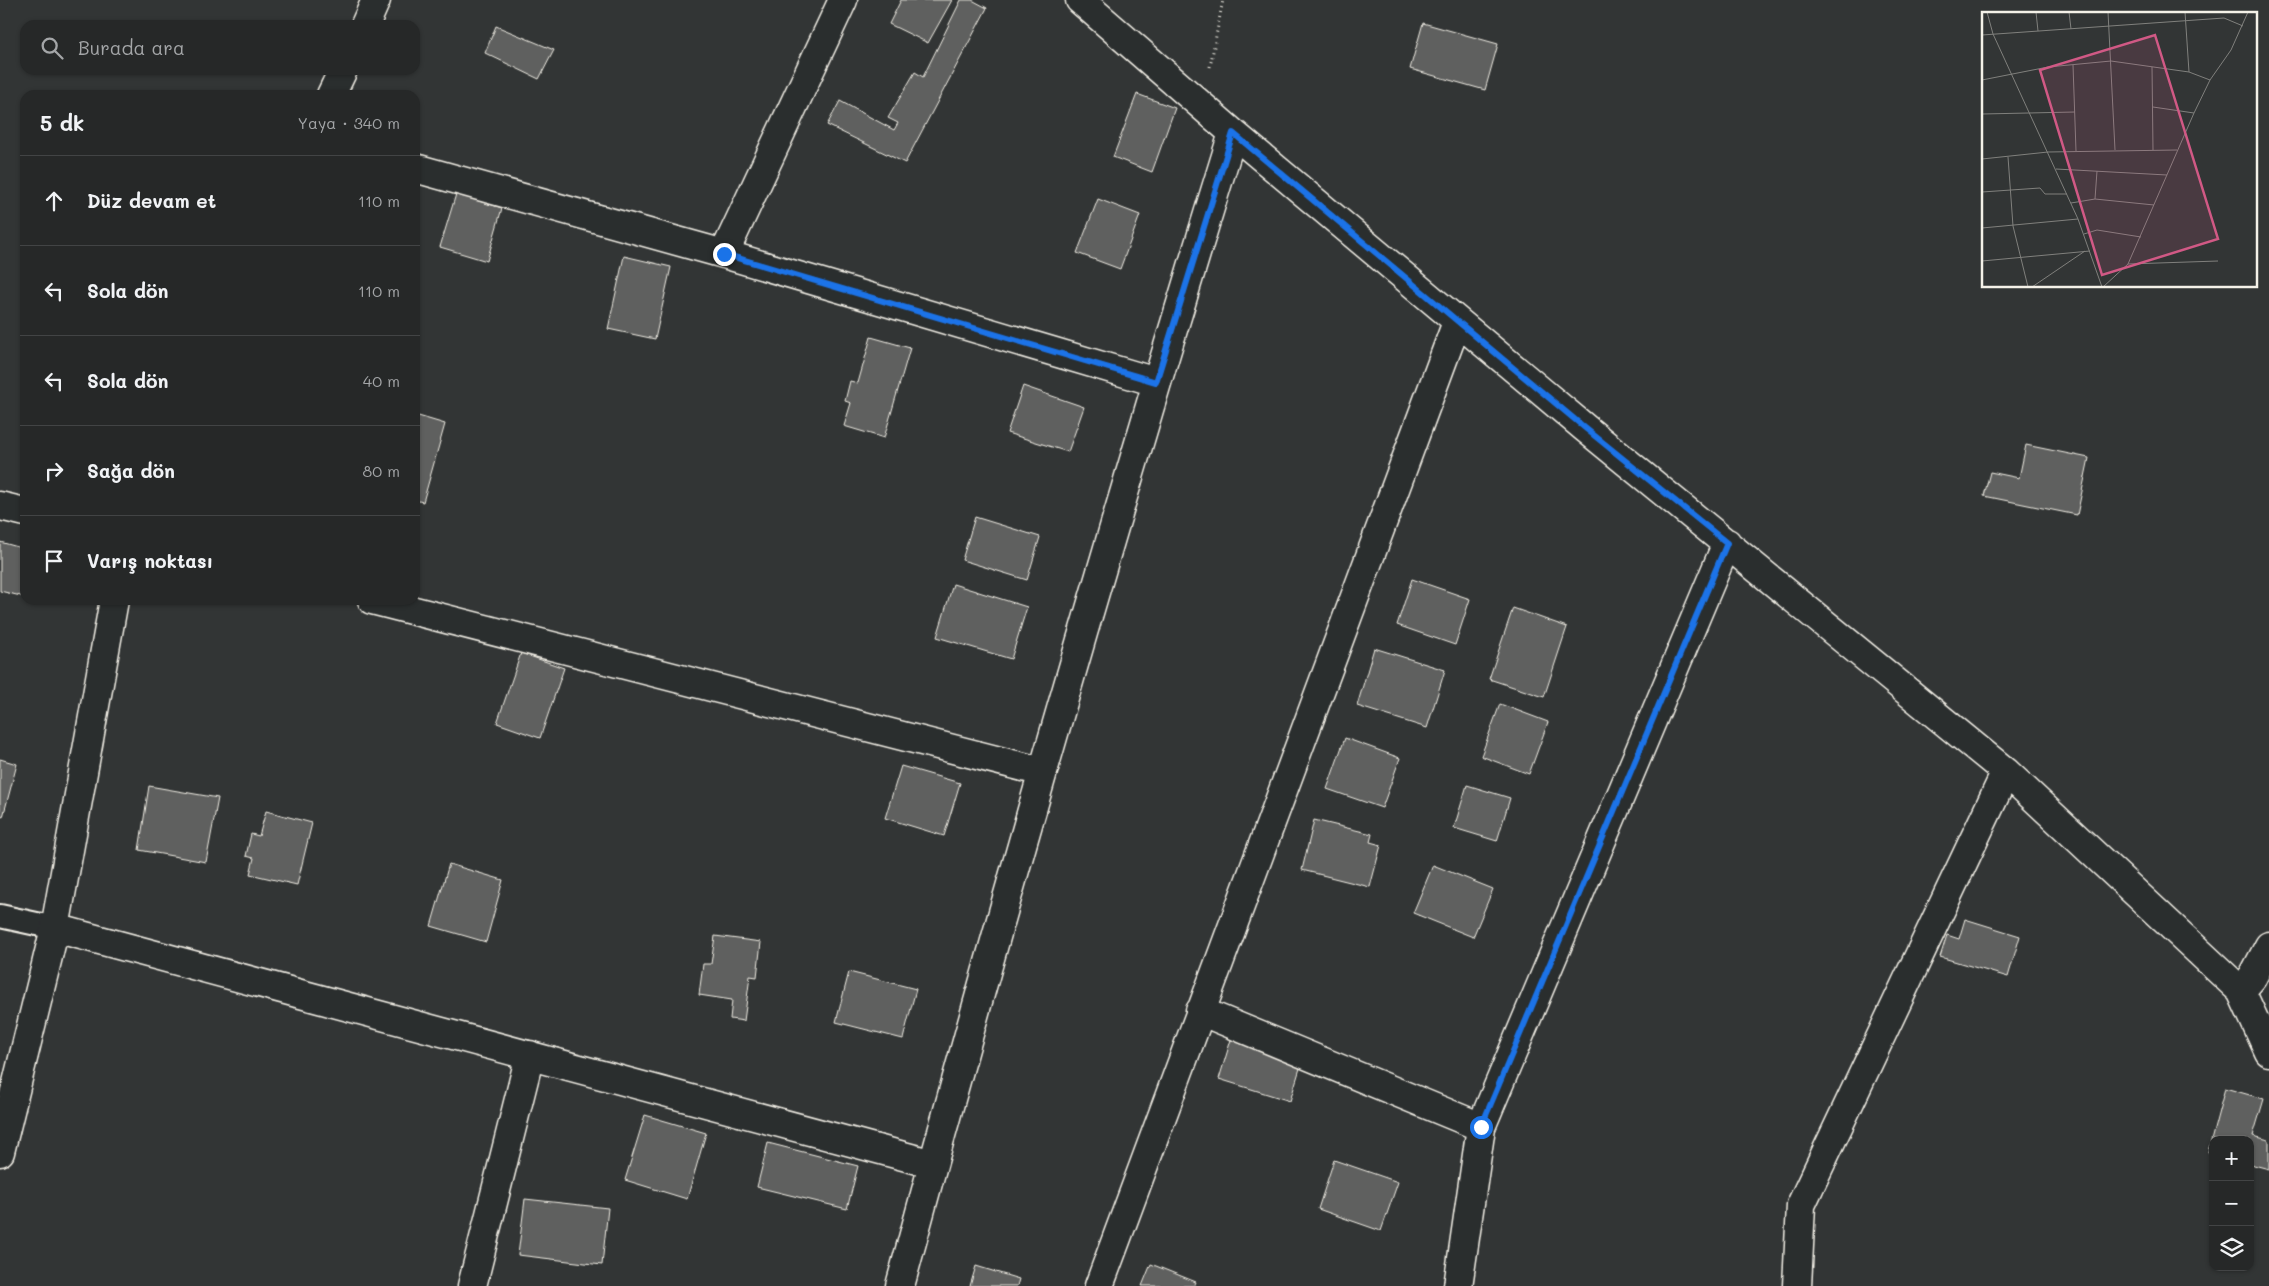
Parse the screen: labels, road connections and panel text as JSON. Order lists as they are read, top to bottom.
{
  "page": {
    "search": "Burada ara",
    "heading": ["5 dk", "Yaya · 340 m"],
    "list": [
      ["Düz devam et", "110 m"],
      ["Sola dön", "110 m"],
      ["Sola dön", "40 m"],
      ["Sağa dön", "80 m"],
      "Varış noktası"
    ],
    "map_buttons": ["+", "−"]
  }
}
